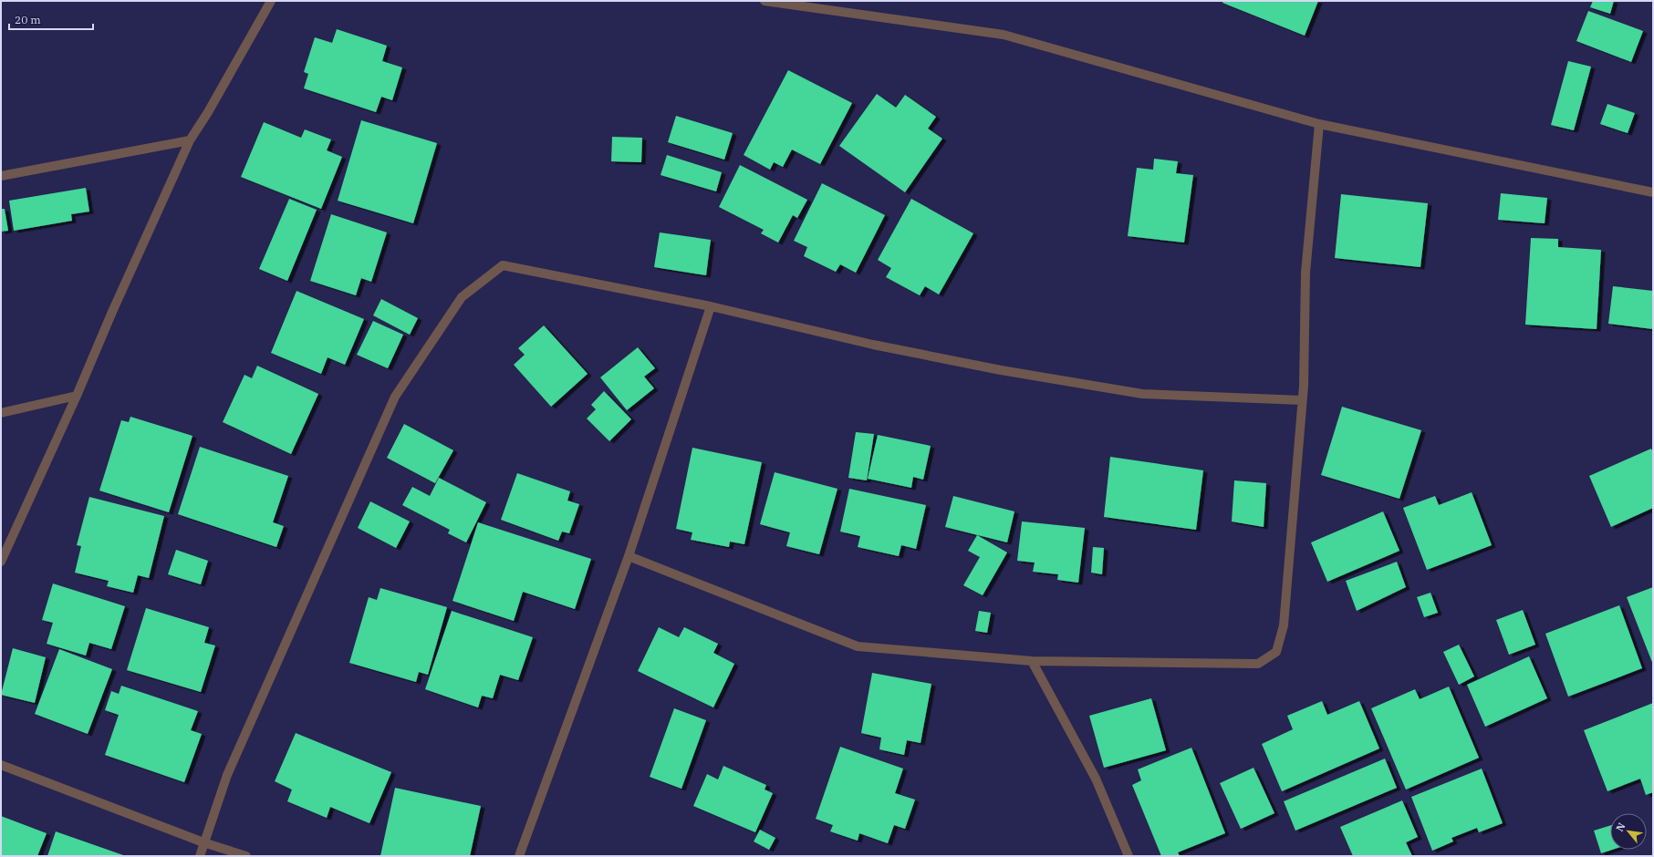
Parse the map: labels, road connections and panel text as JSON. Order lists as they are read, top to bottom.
{
  "scale_bar": "20 m",
  "north": "top left"
}
